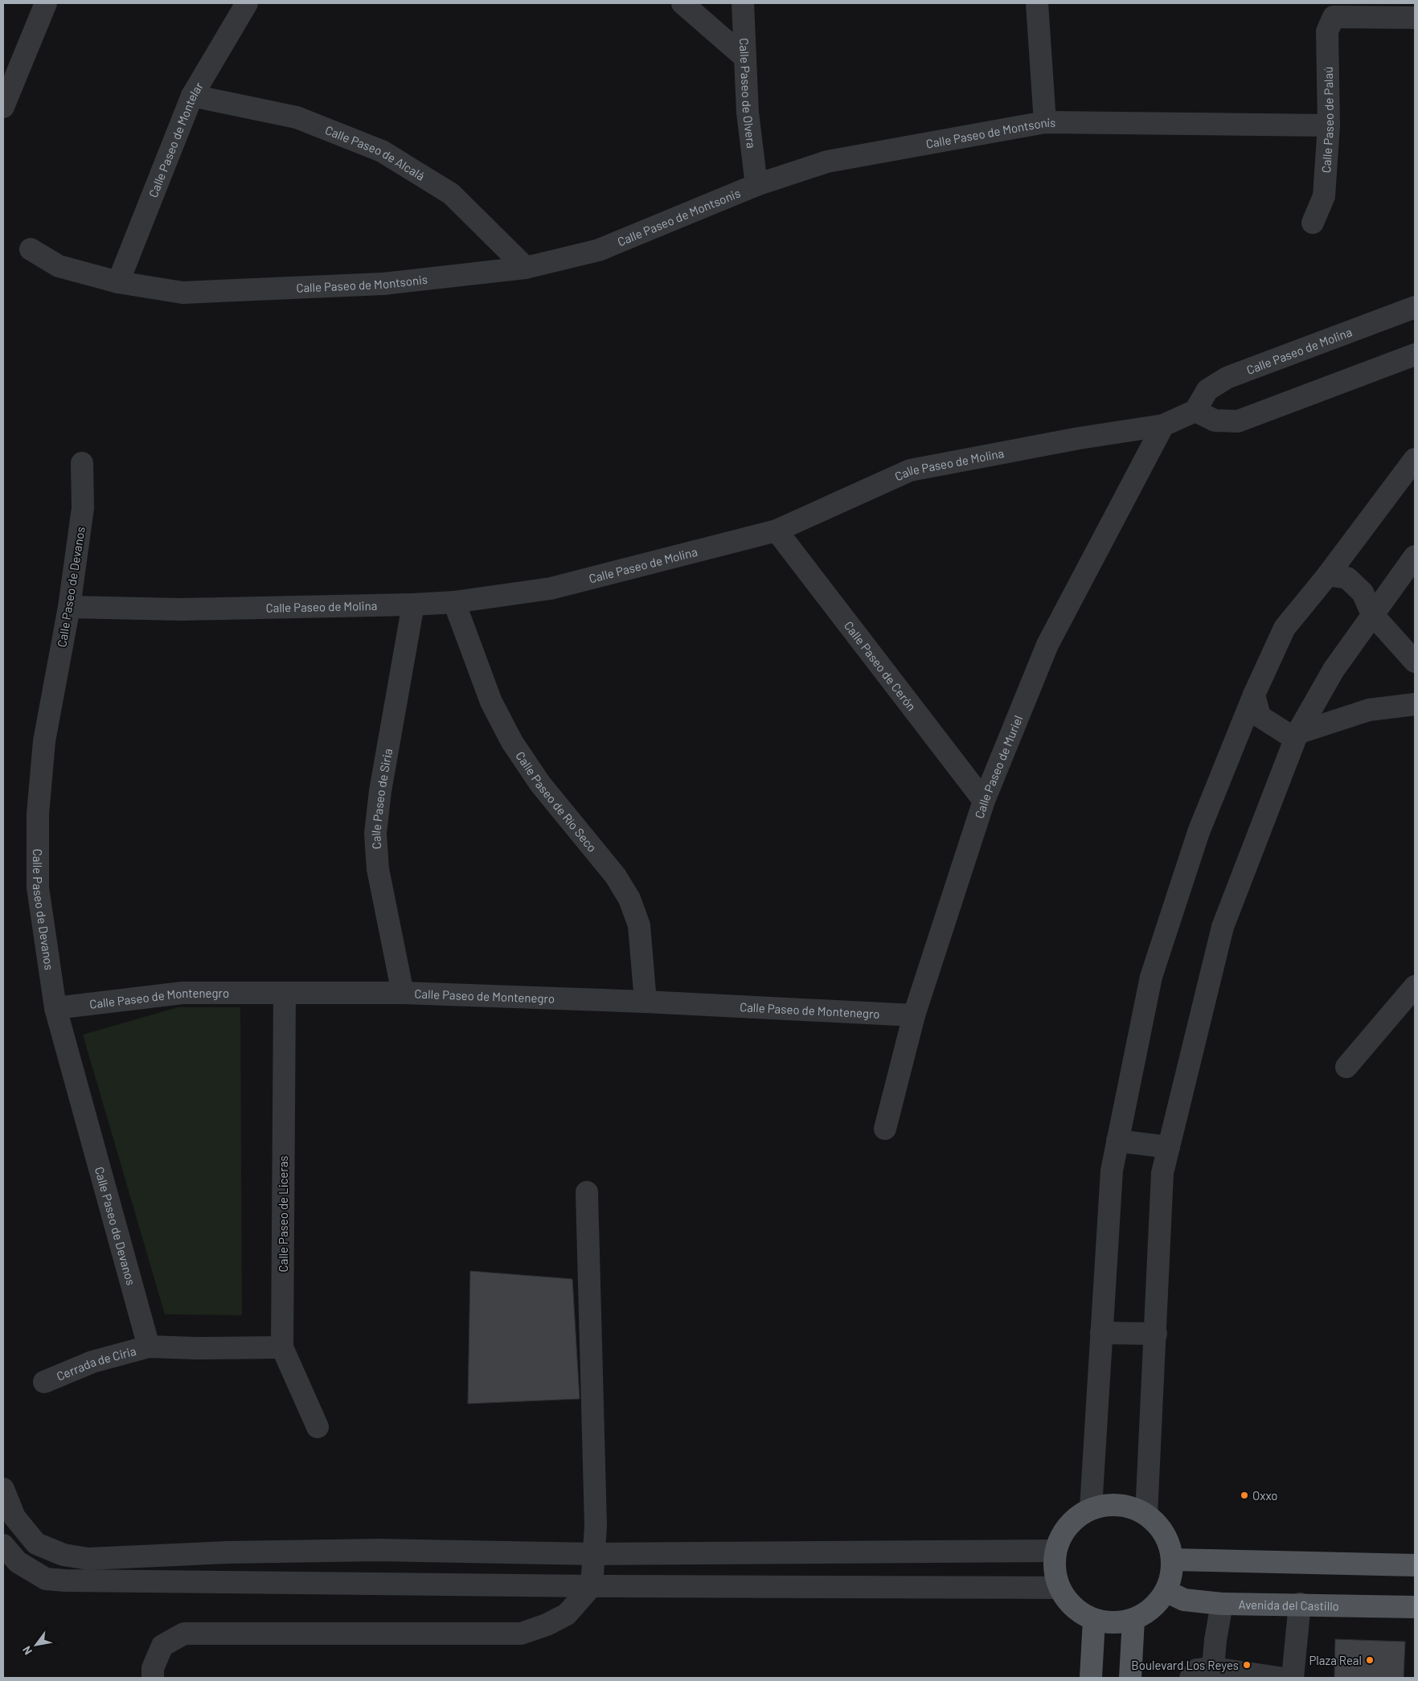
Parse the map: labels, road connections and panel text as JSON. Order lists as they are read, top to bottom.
{
  "streets": {
    "main road": ["Avenida del Castillo"],
    "street": [
      "Calle Paseo de Olvera",
      "Calle Paseo de Palaú",
      "Calle Paseo de Montsonis",
      "Calle Paseo de Montelar",
      "Calle Paseo de Alcalá",
      "Calle Paseo de Molina",
      "Calle Paseo de Devanos",
      "Calle Paseo de Cerón",
      "Calle Paseo de Muriel",
      "Calle Paseo de Siria",
      "Calle Paseo de Río Seco",
      "Calle Paseo de Montenegro",
      "Calle Paseo de Liceras",
      "Cerrada de Ciria"
    ]
  },
  "crossings": [
    ["Calle Paseo de Olvera", "Calle Paseo de Montsonis"],
    ["Calle Paseo de Palaú", "Calle Paseo de Montsonis"],
    ["Calle Paseo de Montsonis", "Calle Paseo de Montelar"],
    ["Calle Paseo de Montsonis", "Calle Paseo de Alcalá"],
    ["Calle Paseo de Montelar", "Calle Paseo de Alcalá"],
    ["Calle Paseo de Molina", "Calle Paseo de Devanos"],
    ["Calle Paseo de Molina", "Calle Paseo de Cerón"],
    ["Calle Paseo de Molina", "Calle Paseo de Muriel"],
    ["Calle Paseo de Molina", "Calle Paseo de Siria"],
    ["Calle Paseo de Molina", "Calle Paseo de Río Seco"],
    ["Calle Paseo de Devanos", "Calle Paseo de Montenegro"],
    ["Calle Paseo de Devanos", "Cerrada de Ciria"],
    ["Calle Paseo de Cerón", "Calle Paseo de Muriel"],
    ["Calle Paseo de Muriel", "Calle Paseo de Montenegro"],
    ["Calle Paseo de Siria", "Calle Paseo de Montenegro"],
    ["Calle Paseo de Río Seco", "Calle Paseo de Montenegro"],
    ["Calle Paseo de Montenegro", "Calle Paseo de Liceras"],
    ["Calle Paseo de Liceras", "Cerrada de Ciria"]
  ],
  "places": ["Oxxo", "Plaza Real", "Boulevard Los Reyes"],
  "north": "bottom left"
}
